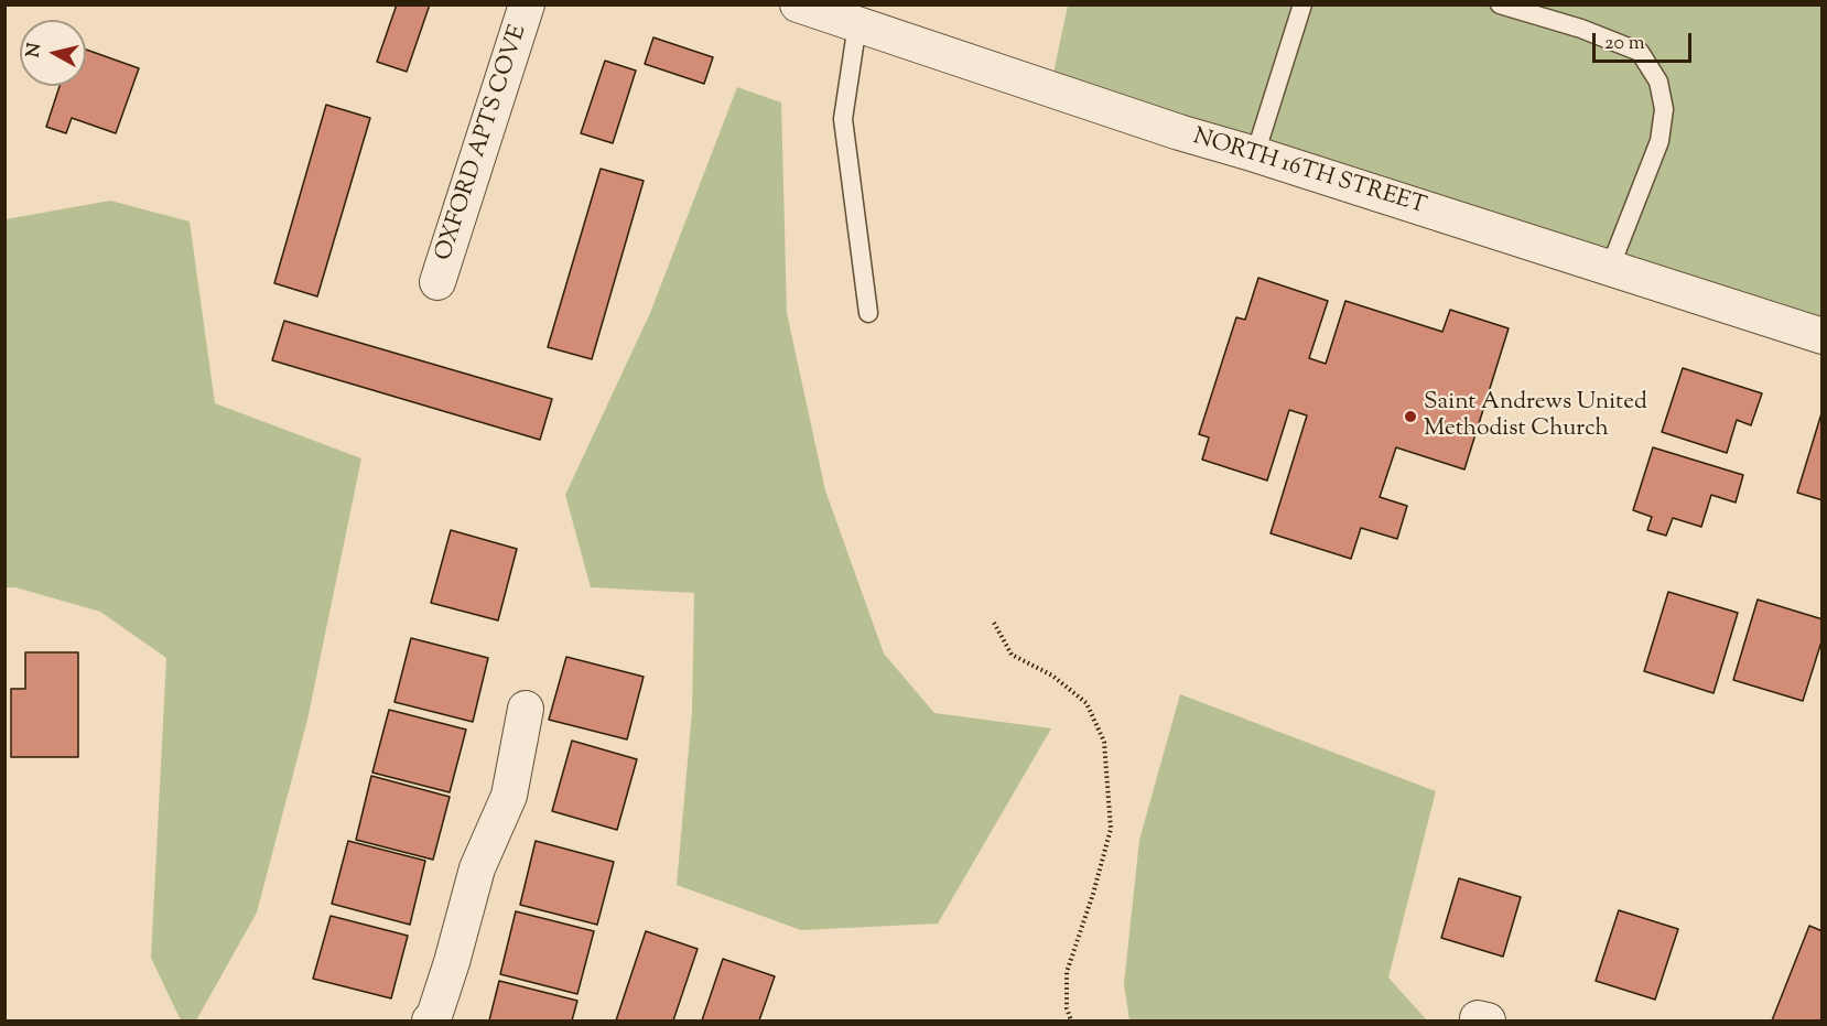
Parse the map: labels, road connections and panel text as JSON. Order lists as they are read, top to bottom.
{
  "streets": {
    "street": ["OXFORD APTS COVE", "NORTH 16TH STREET"]
  },
  "places": ["Saint Andrews United Methodist Church"],
  "scale_bar": "20 m",
  "north": "left"
}
